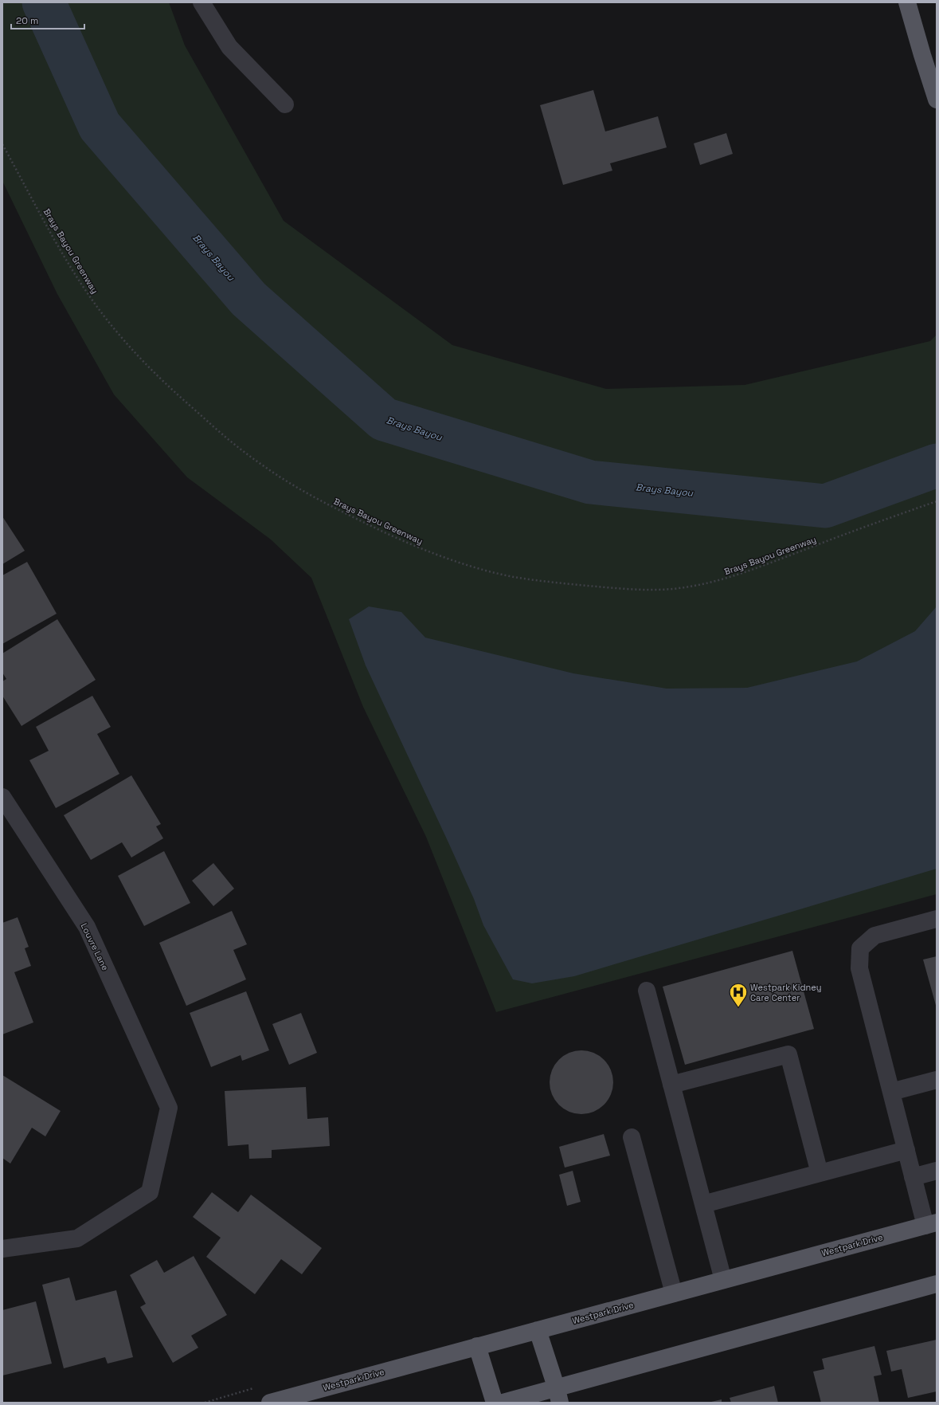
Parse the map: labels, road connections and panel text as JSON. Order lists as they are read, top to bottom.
{
  "streets": {
    "main road": ["Westpark Drive"],
    "street": ["Louvre Lane"],
    "path": ["Brays Bayou Greenway"]
  },
  "water": ["Brays Bayou"],
  "places": {
    "hospital": ["Westpark Kidney Care Center"]
  },
  "scale_bar": "20 m"
}
